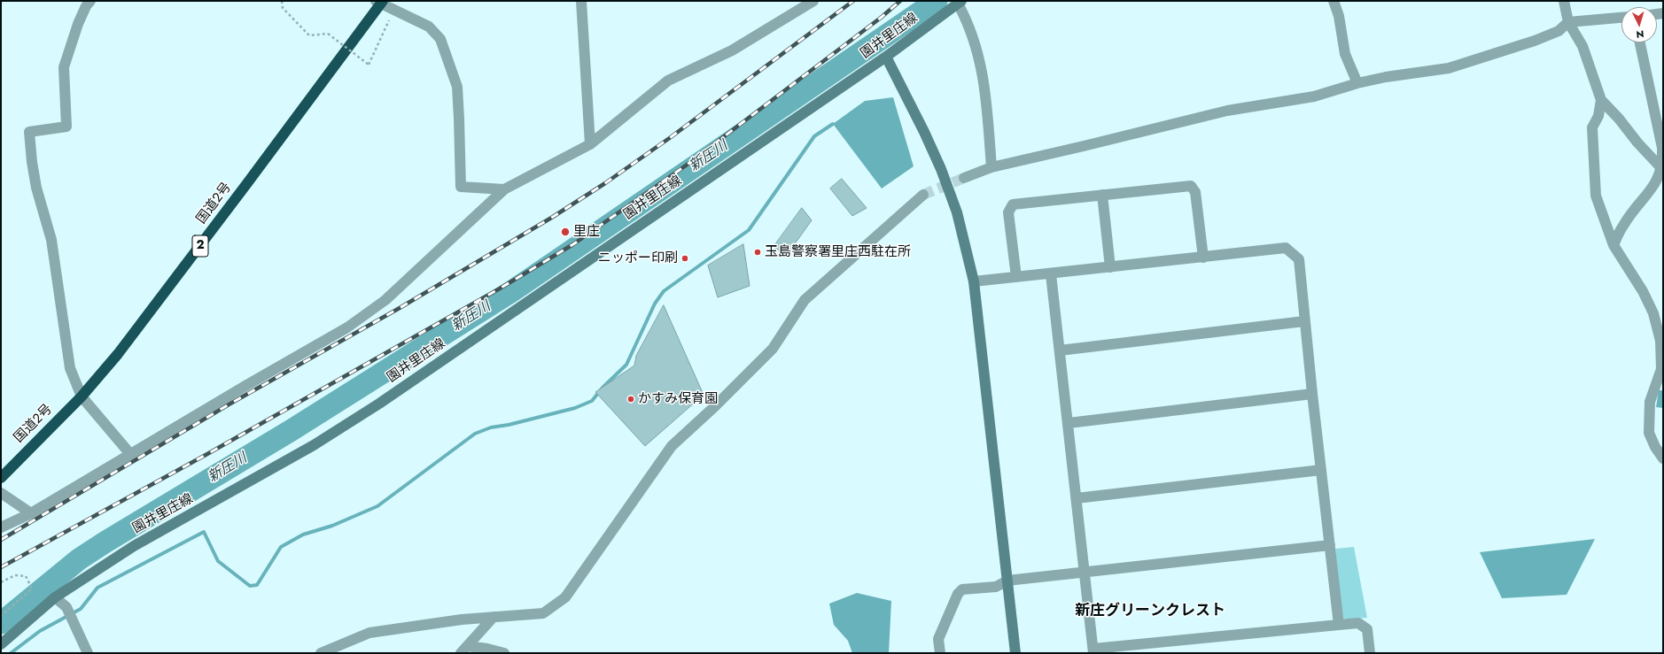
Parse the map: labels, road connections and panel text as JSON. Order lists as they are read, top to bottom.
{
  "streets": {
    "highway": ["国道2号", "2"],
    "main road": ["園井里庄線"]
  },
  "districts": ["新庄グリーンクレスト"],
  "water": ["新圧川"],
  "places": [
    "里庄",
    "玉島警察署里庄西駐在所",
    "ニッポー印刷",
    "かすみ保育園"
  ],
  "north": "bottom"
}
